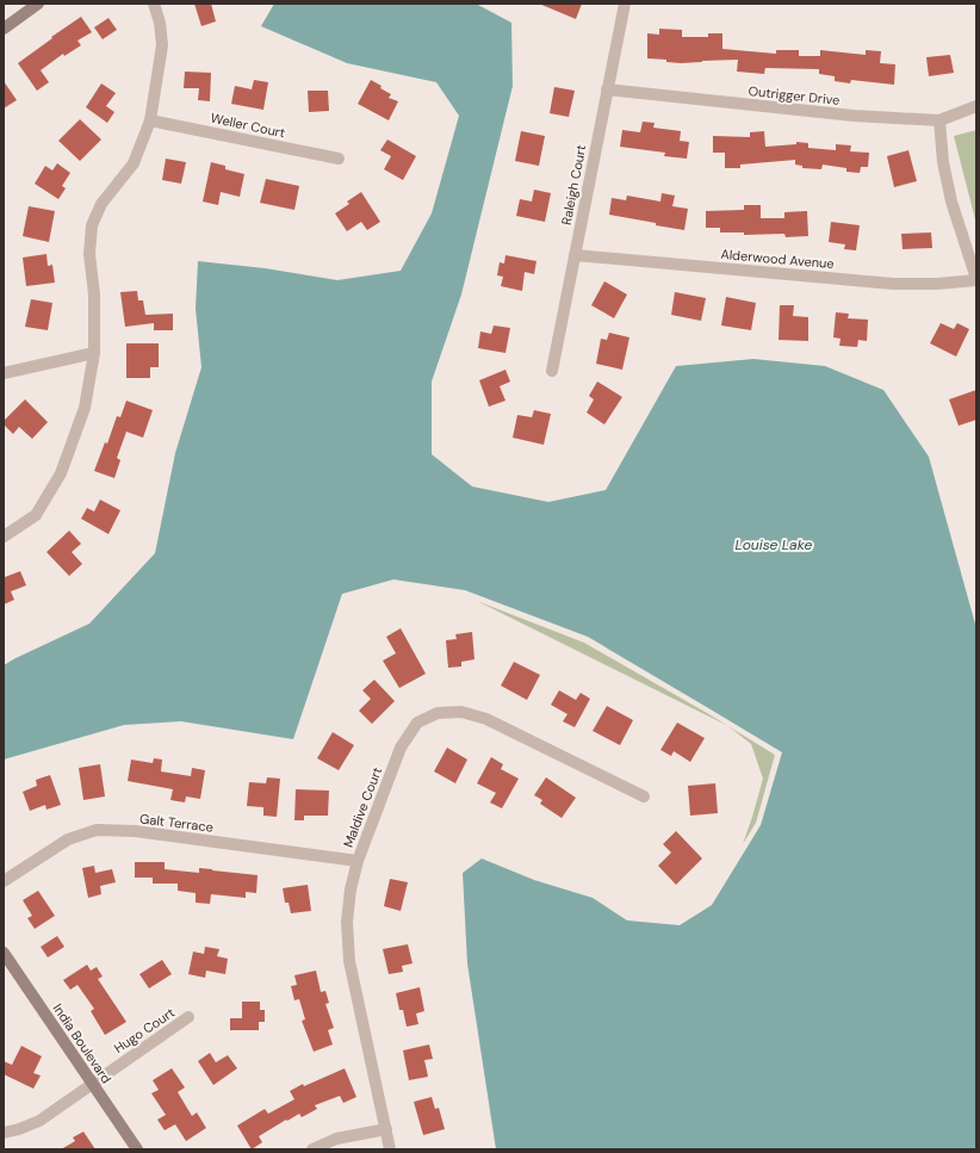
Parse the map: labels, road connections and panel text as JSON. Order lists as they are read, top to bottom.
{
  "streets": {
    "street": [
      "Outrigger Drive",
      "Weller Court",
      "Raleigh Court",
      "Alderwood Avenue",
      "Maldive Court",
      "Galt Terrace",
      "Hugo Court",
      "India Boulevard"
    ]
  },
  "crossings": [
    ["Outrigger Drive", "Raleigh Court"],
    ["Raleigh Court", "Alderwood Avenue"],
    ["Maldive Court", "Galt Terrace"],
    ["Hugo Court", "India Boulevard"]
  ],
  "water": ["Louise Lake"]
}
